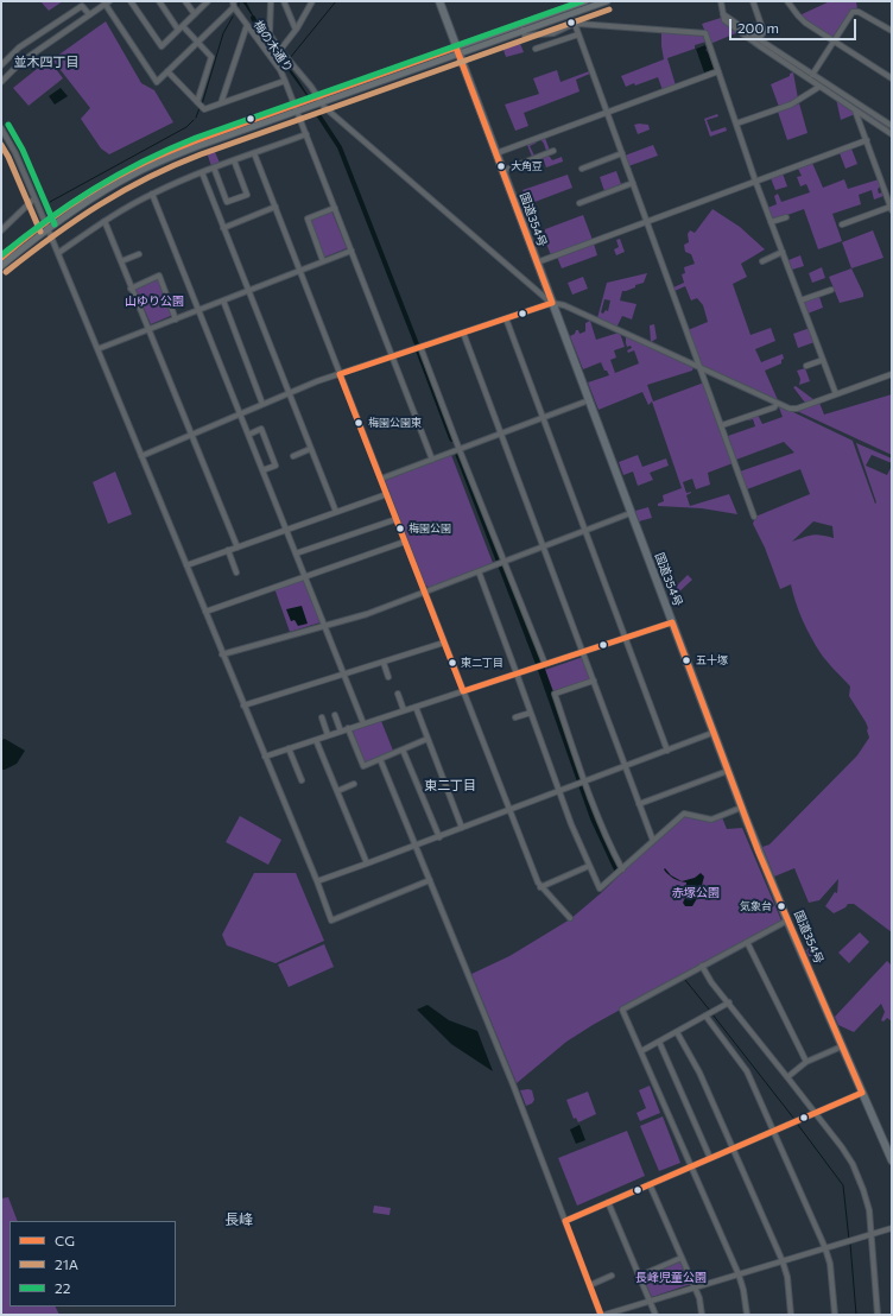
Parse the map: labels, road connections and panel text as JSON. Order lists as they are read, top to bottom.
{
  "streets": {
    "highway": ["国道354号"],
    "street": ["梅の木通り"]
  },
  "districts": ["並木四丁目", "東二丁目", "長峰"],
  "parks": ["山ゆり公園", "赤塚公園", "長峰児童公園"],
  "places": [
    "大角豆",
    "梅園公園東",
    "梅園公園",
    "五十塚",
    "東二丁目",
    "気象台"
  ],
  "lines": ["transit line 22", "transit line 21A", "transit line CG"],
  "legend": ["CG", "21A", "22"],
  "scale_bar": "200 m"
}
